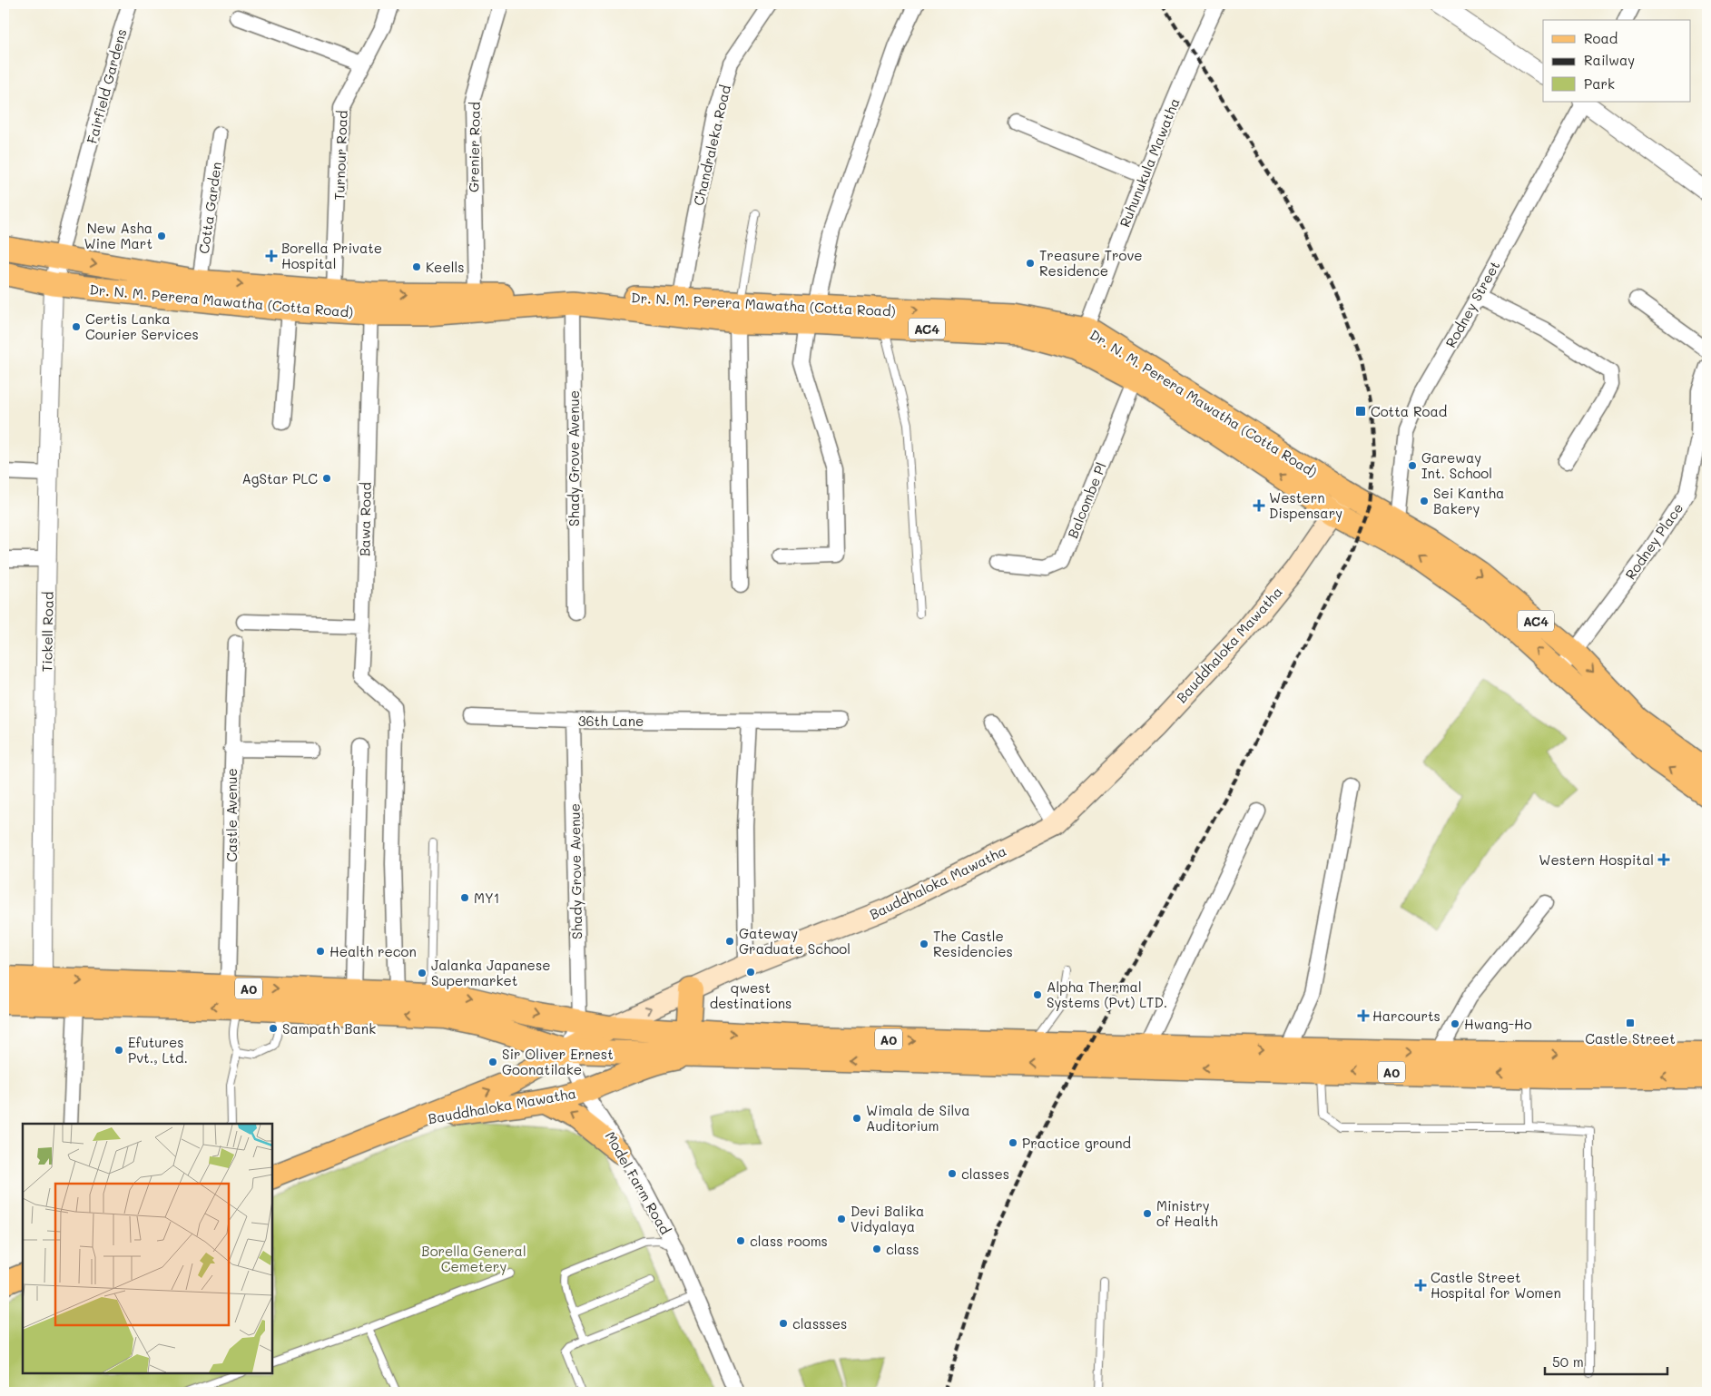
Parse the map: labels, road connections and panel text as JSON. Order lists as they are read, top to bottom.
{
  "streets": {
    "highway": ["A0"],
    "main road": ["Dr. N. M. Perera Mawatha (Cotta Road)", "AC4", "Bauddhaloka Mawatha"],
    "street": [
      "Fairfield Gardens",
      "Chandraleka Road",
      "Grenier Road",
      "Turnour Road",
      "Ruhunukula Mawatha",
      "Cotta Garden",
      "Rodney Street",
      "Shady Grove Avenue",
      "Balcombe Pl",
      "Bawa Road",
      "Rodney Place",
      "Tickell Road",
      "36th Lane",
      "Castle Avenue",
      "Model Farm Road"
    ]
  },
  "crossings": [
    ["Fairfield Gardens", "Dr. N. M. Perera Mawatha (Cotta Road)"],
    ["Fairfield Gardens", "Tickell Road"],
    ["Chandraleka Road", "Dr. N. M. Perera Mawatha (Cotta Road)"],
    ["Grenier Road", "Dr. N. M. Perera Mawatha (Cotta Road)"],
    ["Turnour Road", "Dr. N. M. Perera Mawatha (Cotta Road)"],
    ["Ruhunukula Mawatha", "Dr. N. M. Perera Mawatha (Cotta Road)"],
    ["Cotta Garden", "Dr. N. M. Perera Mawatha (Cotta Road)"],
    ["Dr. N. M. Perera Mawatha (Cotta Road)", "Rodney Street"],
    ["Dr. N. M. Perera Mawatha (Cotta Road)", "Shady Grove Avenue"],
    ["Dr. N. M. Perera Mawatha (Cotta Road)", "Balcombe Pl"],
    ["Dr. N. M. Perera Mawatha (Cotta Road)", "Bawa Road"],
    ["Dr. N. M. Perera Mawatha (Cotta Road)", "Rodney Place"],
    ["Dr. N. M. Perera Mawatha (Cotta Road)", "Tickell Road"],
    ["Dr. N. M. Perera Mawatha (Cotta Road)", "Bauddhaloka Mawatha"],
    ["Shady Grove Avenue", "36th Lane"],
    ["Shady Grove Avenue", "A0"],
    ["Bawa Road", "A0"],
    ["Tickell Road", "A0"],
    ["Bauddhaloka Mawatha", "A0"],
    ["Bauddhaloka Mawatha", "Model Farm Road"],
    ["Castle Avenue", "A0"],
    ["A0", "Model Farm Road"]
  ],
  "parks": ["Borella General Cemetery"],
  "places": {
    "other": [
      "New Asha Wine Mart",
      "Treasure Trove Residence",
      "Keells",
      "Certis Lanka Courier Services",
      "Gareway Int. School",
      "AgStar PLC",
      "Sei Kantha Bakery",
      "MY1",
      "Gateway Graduate School",
      "The Castle Residencies",
      "Health recon",
      "qwest destinations",
      "Jalanka Japanese Supermarket",
      "Alpha Thermal Systems (Pvt) LTD.",
      "Hwang-Ho",
      "Sampath Bank",
      "Efutures Pvt., Ltd.",
      "Sir Oliver Ernest Goonatilake",
      "Wimala de Silva Auditorium",
      "Practice ground",
      "classes",
      "Ministry of Health",
      "Devi Balika Vidyalaya",
      "class rooms",
      "class",
      "classses"
    ],
    "health": [
      "Borella Private Hospital",
      "Western Dispensary",
      "Western Hospital",
      "Harcourts",
      "Castle Street Hospital for Women"
    ],
    "transit": ["Cotta Road", "Castle Street"]
  },
  "legend": ["Road", "Railway", "Park"],
  "scale_bar": "50 m"
}
